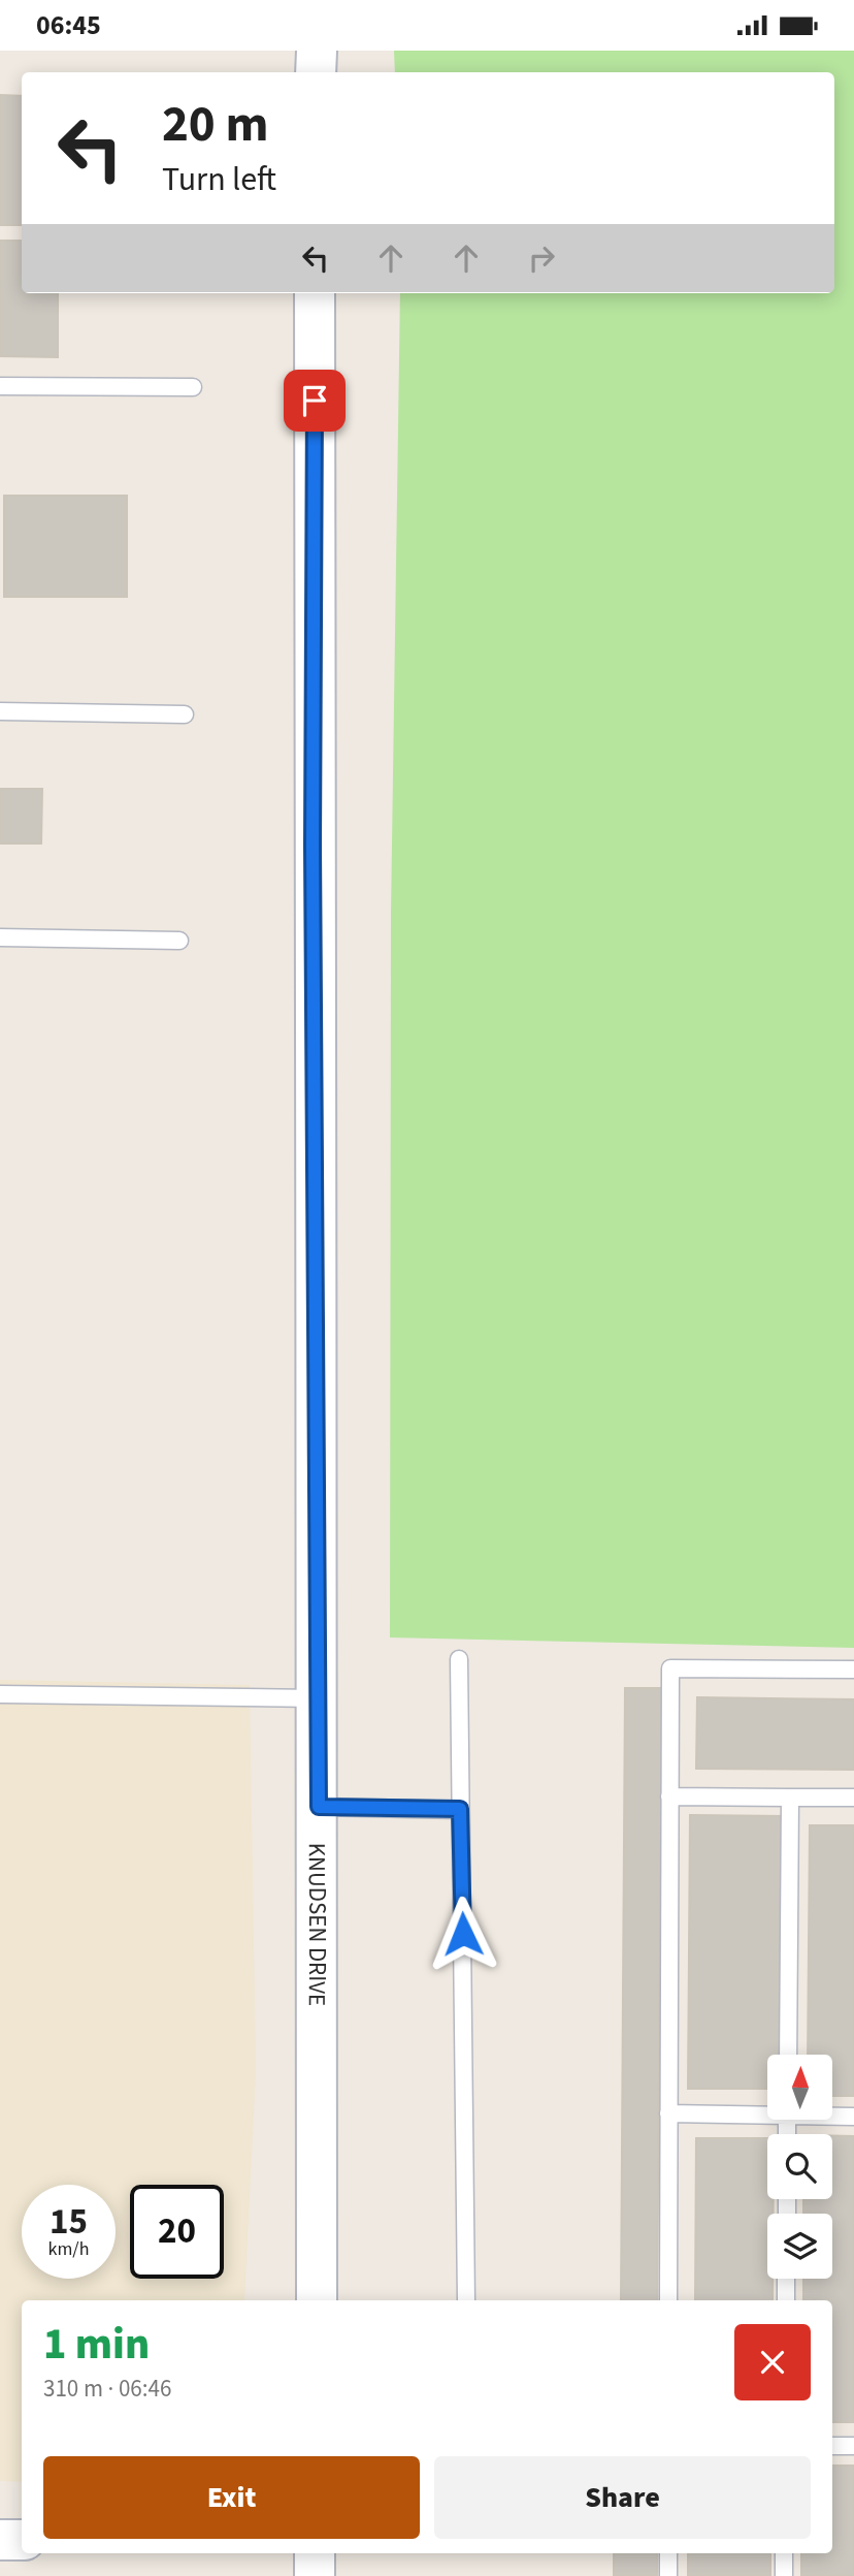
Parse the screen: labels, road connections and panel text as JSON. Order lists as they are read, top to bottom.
{
  "streets": {
    "main road": ["KNUDSEN DRIVE"]
  },
  "north": "top",
  "page": {
    "status": "06:45",
    "turn": ["20 m", "Turn left"],
    "speed": "15 km/h",
    "limit": "20",
    "heading": ["1 min", "310 m · 06:46"],
    "buttons": ["Exit", "Share"]
  }
}
